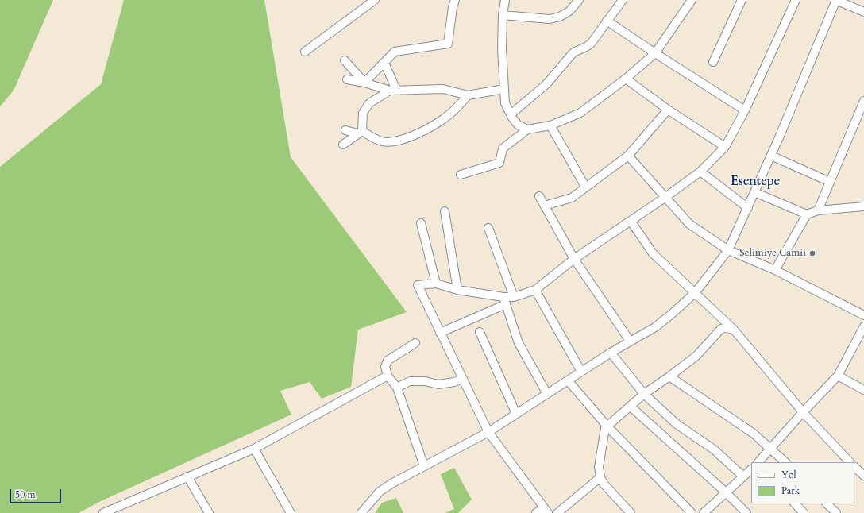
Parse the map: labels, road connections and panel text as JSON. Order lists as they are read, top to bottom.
{
  "districts": ["Esentepe"],
  "places": ["Selimiye Camii"],
  "legend": ["Yol", "Park"],
  "scale_bar": "50 m"
}
